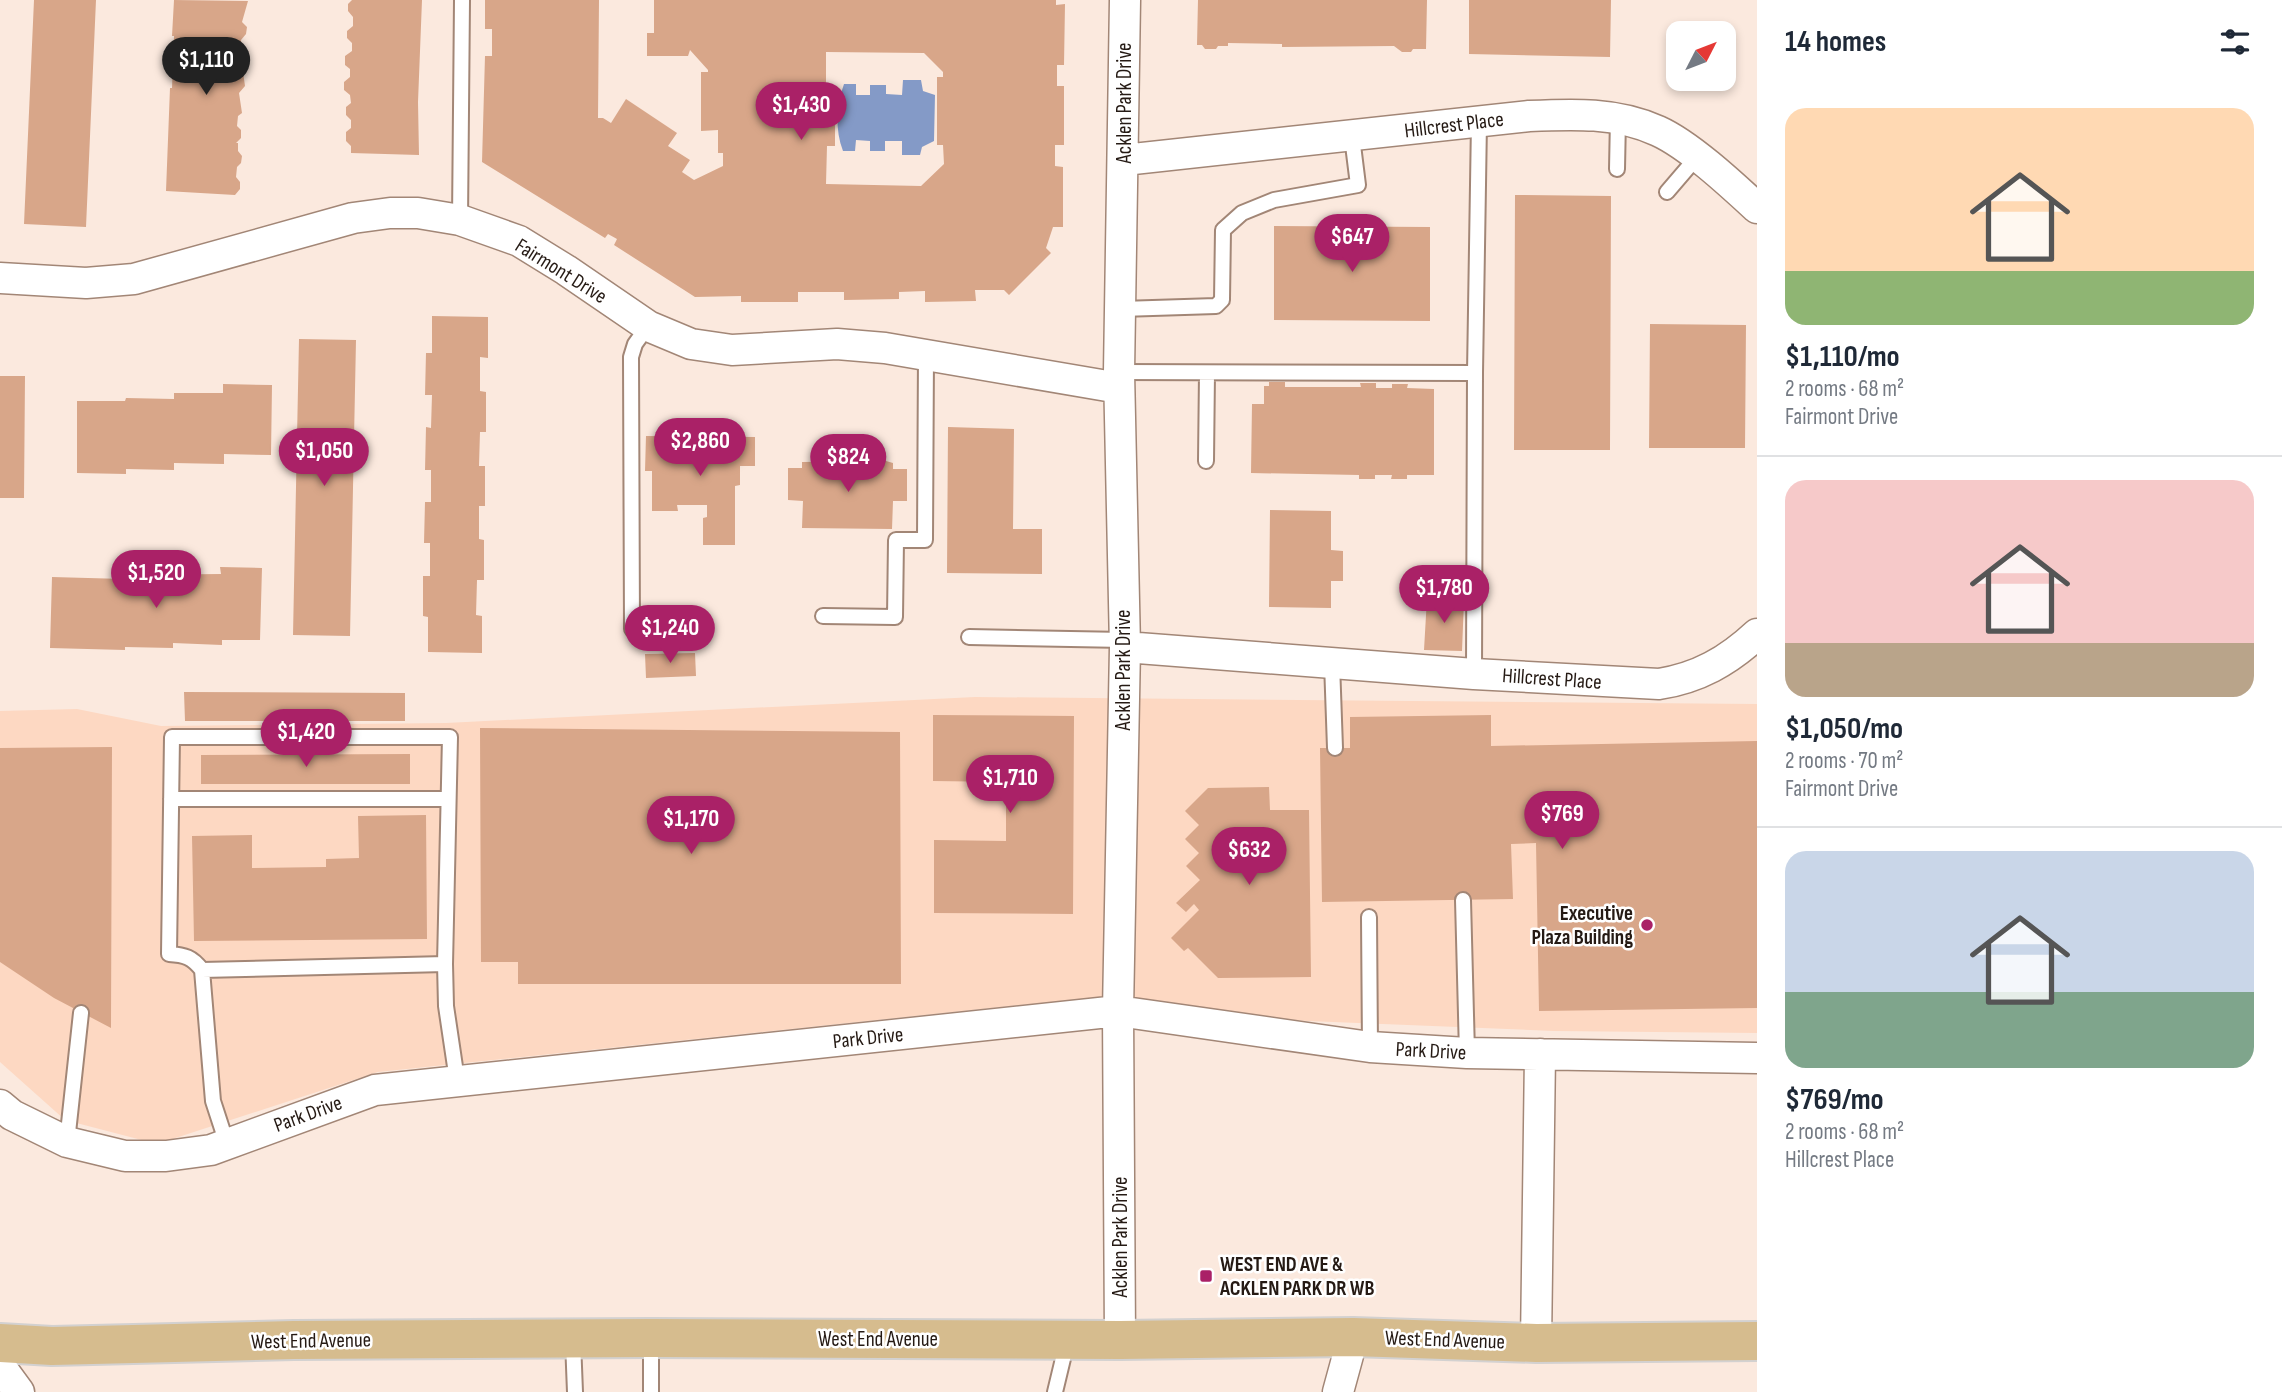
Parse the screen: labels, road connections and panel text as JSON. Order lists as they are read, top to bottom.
{
  "streets": {
    "main road": ["West End Avenue"],
    "street": [
      "Acklen Park Drive",
      "Hillcrest Place",
      "Fairmont Drive",
      "Park Drive"
    ]
  },
  "crossings": [
    ["Acklen Park Drive", "Hillcrest Place"],
    ["Acklen Park Drive", "Fairmont Drive"],
    ["Acklen Park Drive", "Park Drive"],
    ["Acklen Park Drive", "West End Avenue"]
  ],
  "places": {
    "other": ["Executive Plaza Building"],
    "transit": ["WEST END AVE & ACKLEN PARK DR WB"]
  },
  "north": "top right",
  "page": {
    "heading": "14 homes",
    "price": [
      "$1,110",
      "$1,430",
      "$647",
      "$2,860",
      "$1,050",
      "$824",
      "$1,520",
      "$1,780",
      "$1,240",
      "$1,420",
      "$1,710",
      "$769",
      "$1,170",
      "$632"
    ],
    "list": [
      {
        "name": "$1,110/mo",
        "note": "2 rooms · 68 m² · Fairmont Drive"
      },
      {
        "name": "$1,050/mo",
        "note": "2 rooms · 70 m² · Fairmont Drive"
      },
      {
        "name": "$769/mo",
        "note": "2 rooms · 68 m² · Hillcrest Place"
      }
    ]
  }
}
